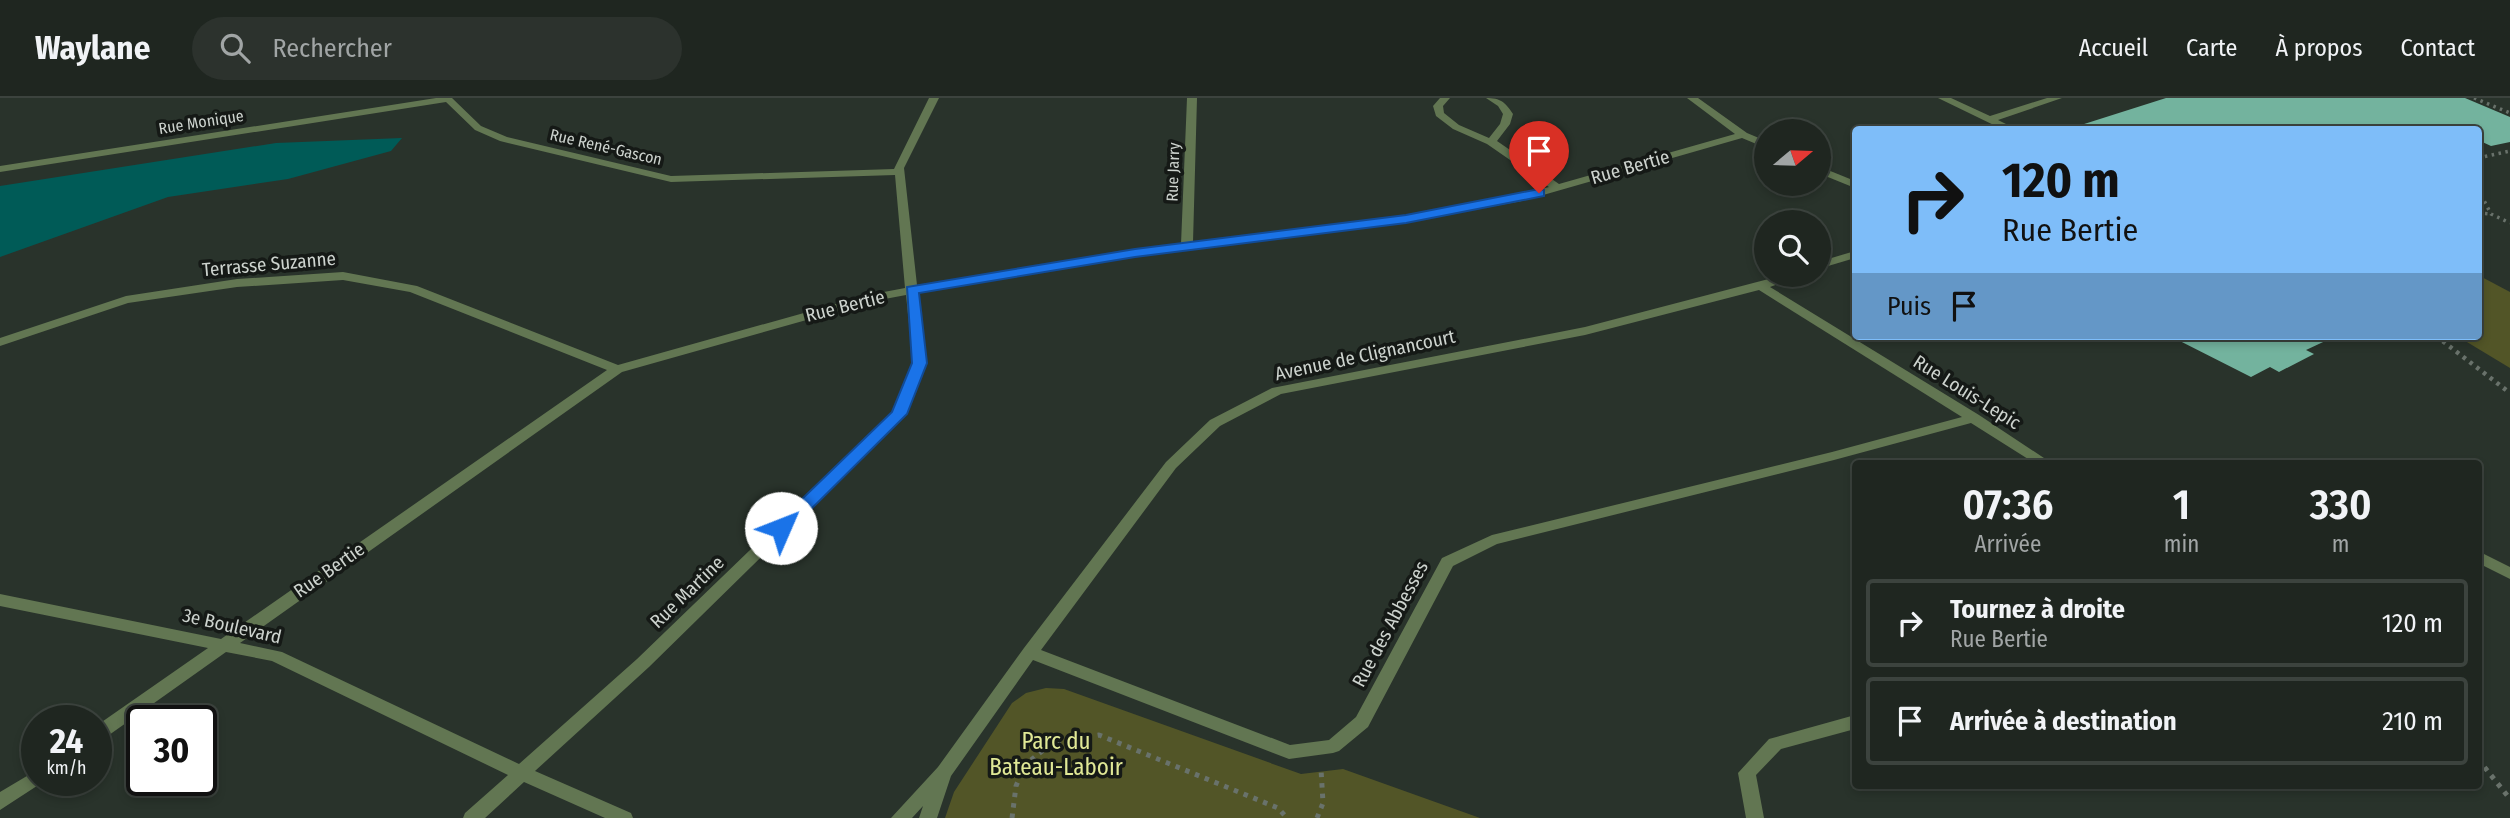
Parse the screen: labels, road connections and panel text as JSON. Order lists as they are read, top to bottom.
{
  "streets": {
    "street": [
      "Rue Monique",
      "Rue René-Gascon",
      "Rue Bertie",
      "Rue Jarry",
      "Terrasse Suzanne",
      "Avenue de Clignancourt",
      "Rue Louis-Lepic",
      "Rue Martine",
      "Rue des Abbesses",
      "3e Boulevard"
    ]
  },
  "crossings": [
    ["Rue Monique", "Rue René-Gascon"],
    ["Rue René-Gascon", "Rue Martine"],
    ["Rue Bertie", "Rue Jarry"],
    ["Rue Bertie", "Terrasse Suzanne"],
    ["Rue Bertie", "Rue Martine"],
    ["Rue Bertie", "3e Boulevard"],
    ["Avenue de Clignancourt", "Rue des Abbesses"],
    ["Rue Louis-Lepic", "Rue des Abbesses"],
    ["Rue Martine", "3e Boulevard"]
  ],
  "parks": ["Parc du Bateau-Laboir"],
  "north": "right",
  "page": {
    "header": "Waylane",
    "search": "Rechercher",
    "nav": [
      "Accueil",
      "Carte",
      "À propos",
      "Contact"
    ],
    "turn": ["120 m", "Rue Bertie"],
    "then": "Puis",
    "eta": [
      "07:36",
      "Arrivée",
      "1",
      "min",
      "330",
      "m"
    ],
    "list": [
      {
        "name": "Tournez à droite",
        "note": "Rue Bertie",
        "value": "120 m"
      },
      {
        "name": "Arrivée à destination",
        "value": "210 m"
      }
    ],
    "speed": "24 km/h",
    "limit": "30"
  }
}
